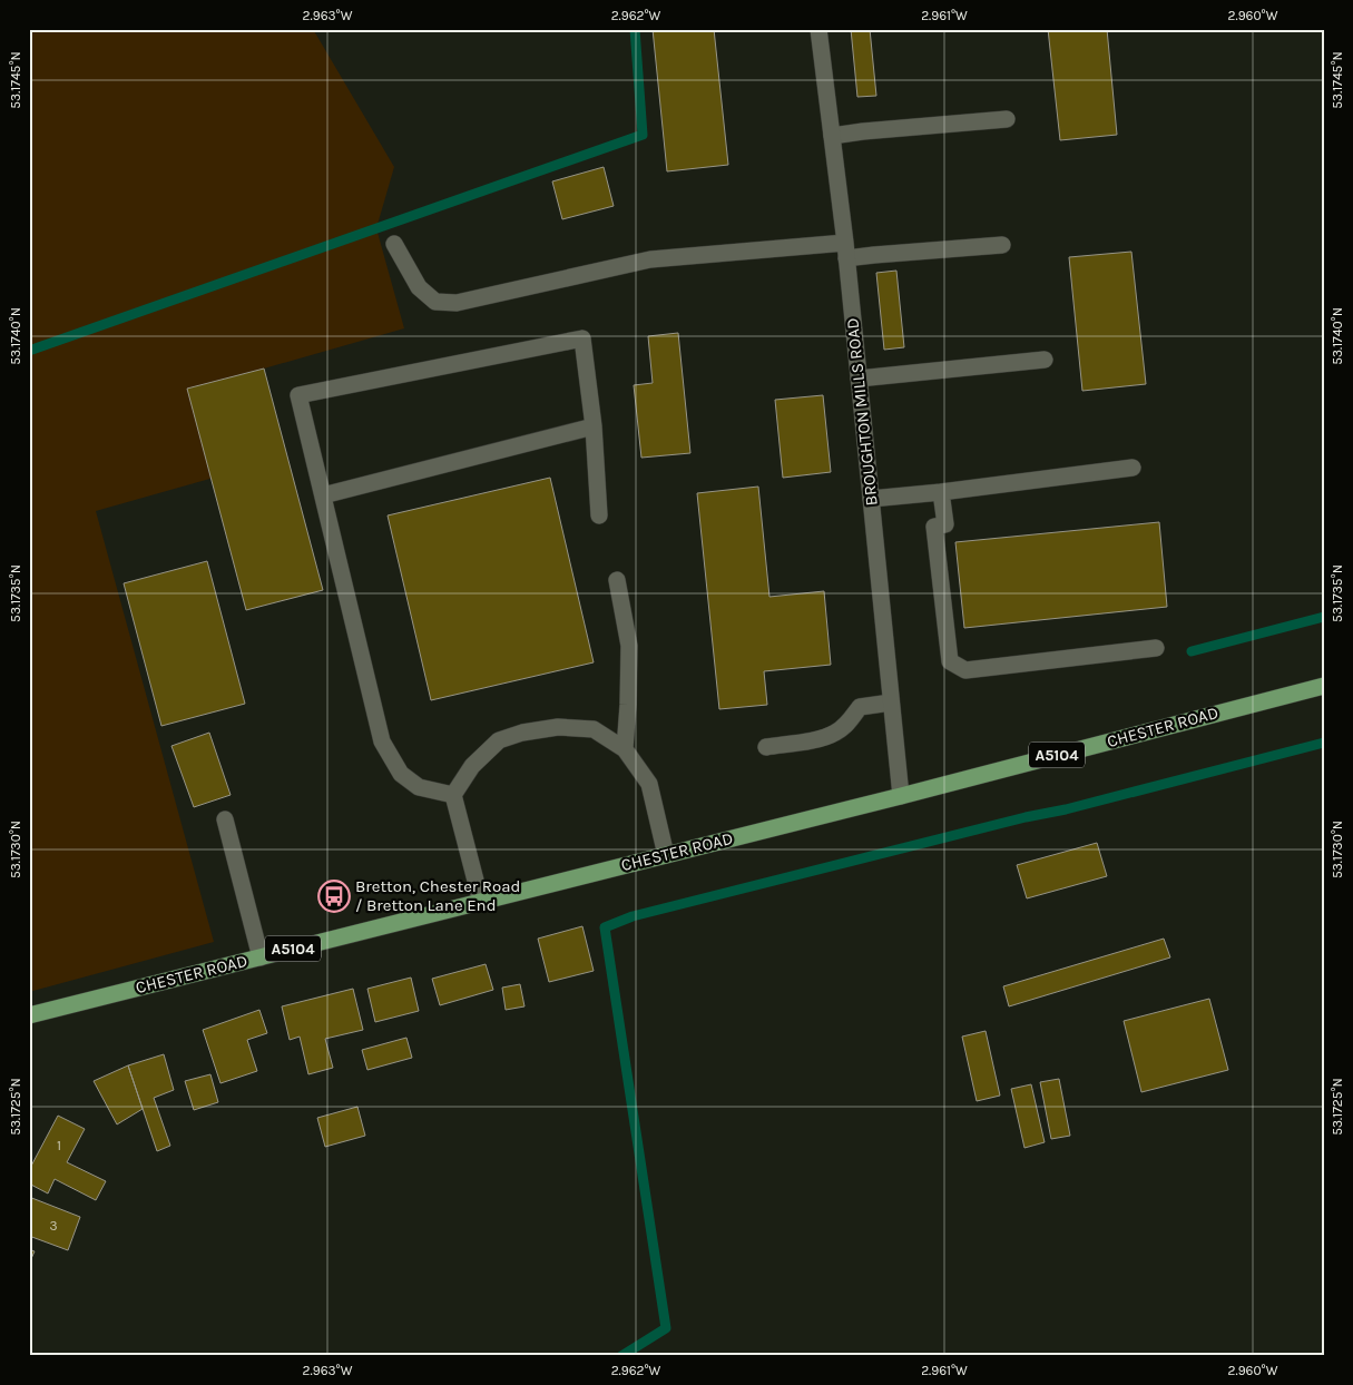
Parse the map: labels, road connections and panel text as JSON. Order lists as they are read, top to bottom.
{
  "streets": {
    "main road": ["CHESTER ROAD", "A5104"],
    "street": ["BROUGHTON MILLS ROAD"]
  },
  "crossings": [
    ["BROUGHTON MILLS ROAD", "CHESTER ROAD"]
  ],
  "places": {
    "bus stop": ["Bretton, Chester Road / Bretton Lane End"]
  },
  "house_numbers": ["1", "3"],
  "coordinates": [
    "2.963°W",
    "2.962°W",
    "2.961°W",
    "2.960°W",
    "53.1745°N",
    "53.1740°N",
    "53.1735°N",
    "53.1730°N",
    "53.1725°N"
  ]
}
